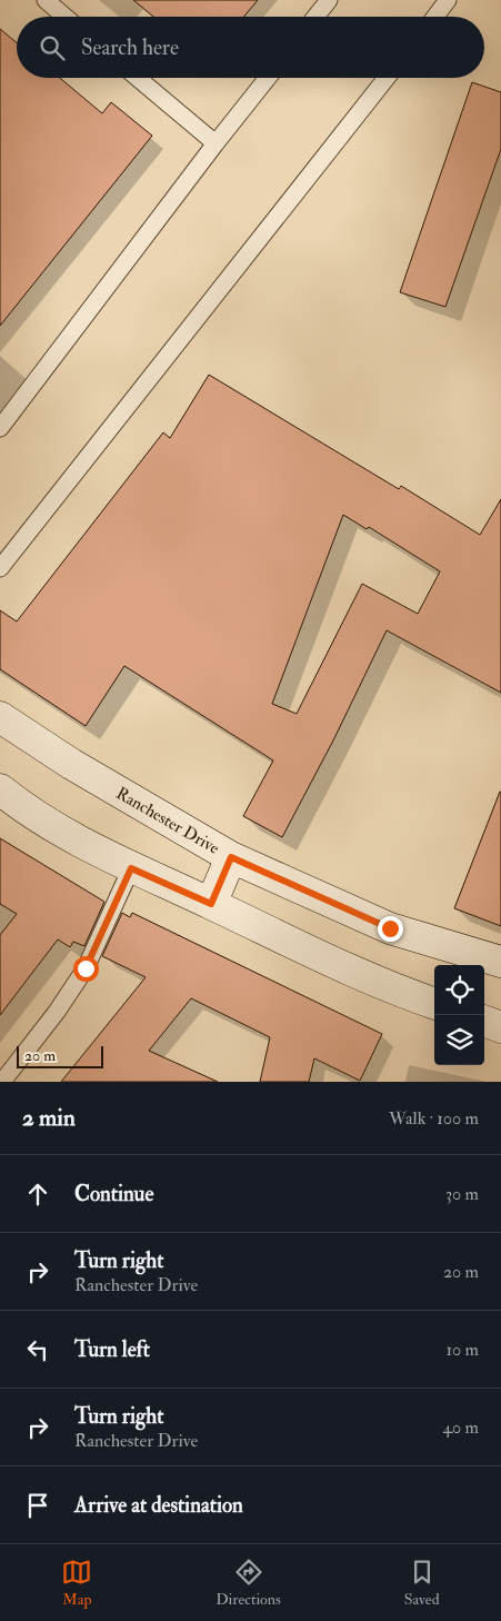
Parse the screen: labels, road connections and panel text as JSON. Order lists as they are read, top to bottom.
{
  "streets": {
    "street": ["Ranchester Drive"]
  },
  "scale_bar": "20 m",
  "page": {
    "search": "Search here",
    "scale": "20 m",
    "heading": ["2 min", "Walk · 100 m"],
    "list": [
      ["Continue", "30 m"],
      ["Turn right", "Ranchester Drive", "20 m"],
      ["Turn left", "10 m"],
      ["Turn right", "Ranchester Drive", "40 m"],
      "Arrive at destination"
    ],
    "nav": ["Map", "Directions", "Saved"]
  }
}
